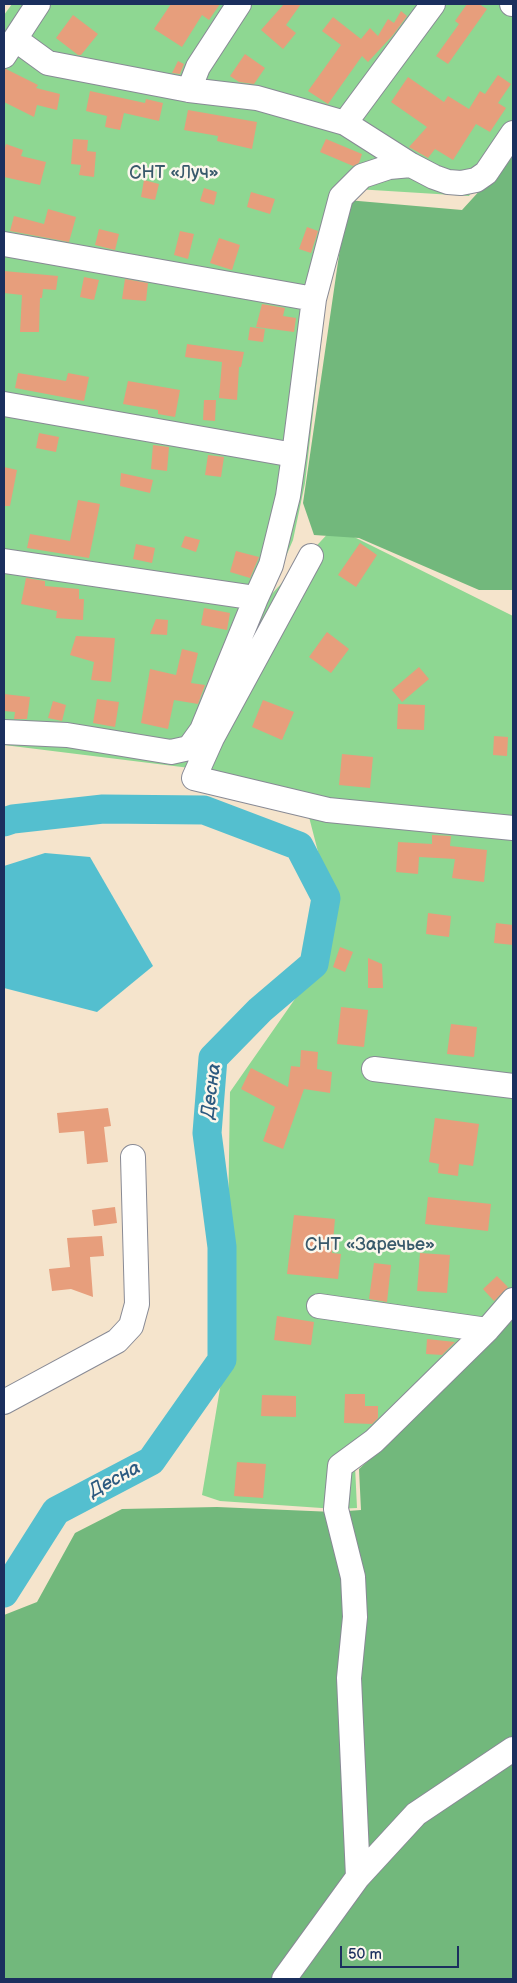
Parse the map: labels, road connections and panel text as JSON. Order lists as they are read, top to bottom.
{
  "water": ["Десна"],
  "parks": ["СНТ «Луч»", "СНТ «Заречье»"],
  "scale_bar": "50 m"
}
